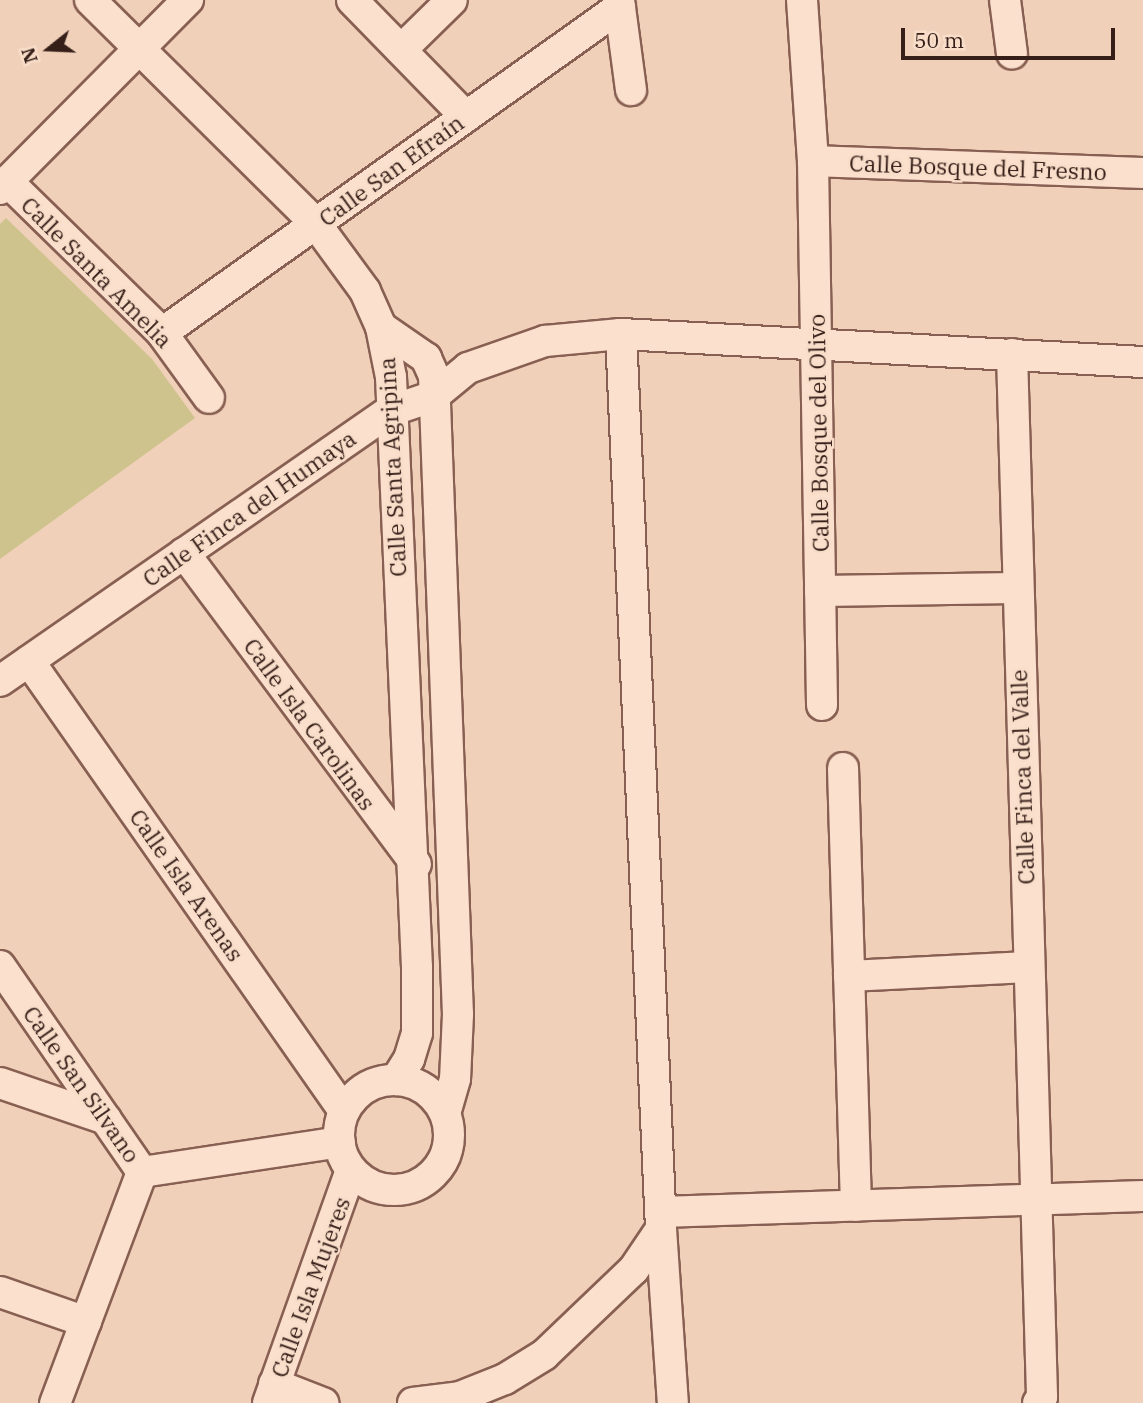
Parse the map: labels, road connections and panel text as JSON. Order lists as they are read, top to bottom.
{
  "streets": {
    "street": [
      "Calle Bosque del Fresno",
      "Calle San Efraín",
      "Calle Santa Amelia",
      "Calle Bosque del Olivo",
      "Calle Santa Agripina",
      "Calle Finca del Humaya",
      "Calle Isla Carolinas",
      "Calle Finca del Valle",
      "Calle Isla Arenas",
      "Calle San Silvano",
      "Calle Isla Mujeres"
    ]
  },
  "crossings": [
    ["Calle Bosque del Fresno", "Calle Bosque del Olivo"],
    ["Calle San Efraín", "Calle Santa Amelia"],
    ["Calle Bosque del Olivo", "Calle Finca del Humaya"],
    ["Calle Santa Agripina", "Calle Finca del Humaya"],
    ["Calle Santa Agripina", "Calle Isla Carolinas"],
    ["Calle Santa Agripina", "Calle Isla Arenas"],
    ["Calle Santa Agripina", "Calle Isla Mujeres"],
    ["Calle Finca del Humaya", "Calle Isla Carolinas"],
    ["Calle Finca del Humaya", "Calle Finca del Valle"],
    ["Calle Finca del Humaya", "Calle Isla Arenas"],
    ["Calle Isla Arenas", "Calle Isla Mujeres"]
  ],
  "scale_bar": "50 m",
  "north": "left"
}
